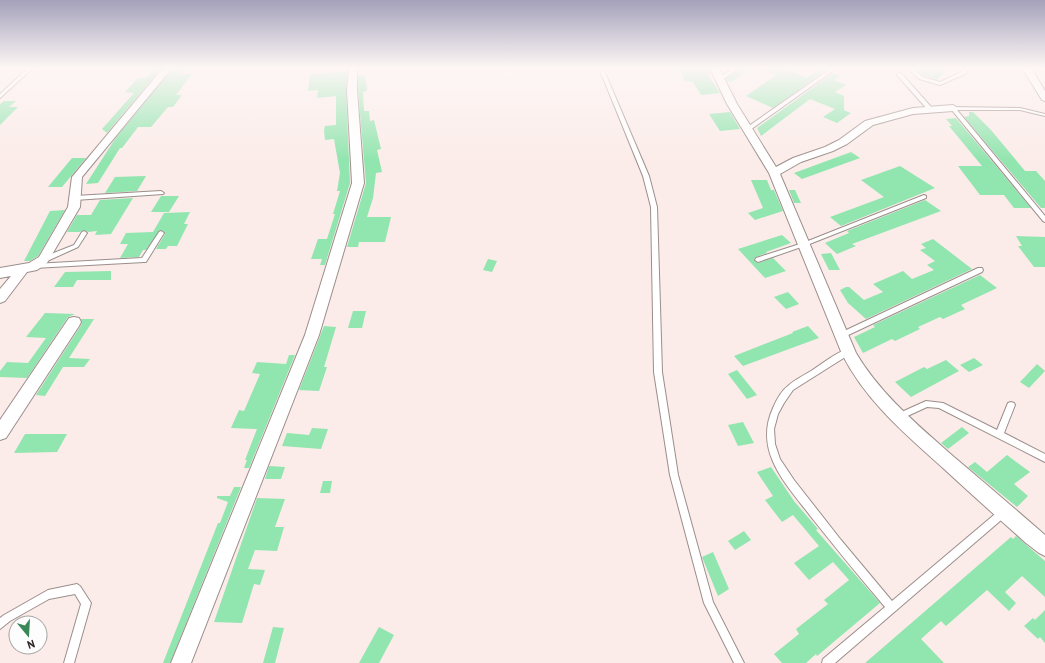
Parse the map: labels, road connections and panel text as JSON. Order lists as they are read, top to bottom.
{
  "north": "bottom"
}
